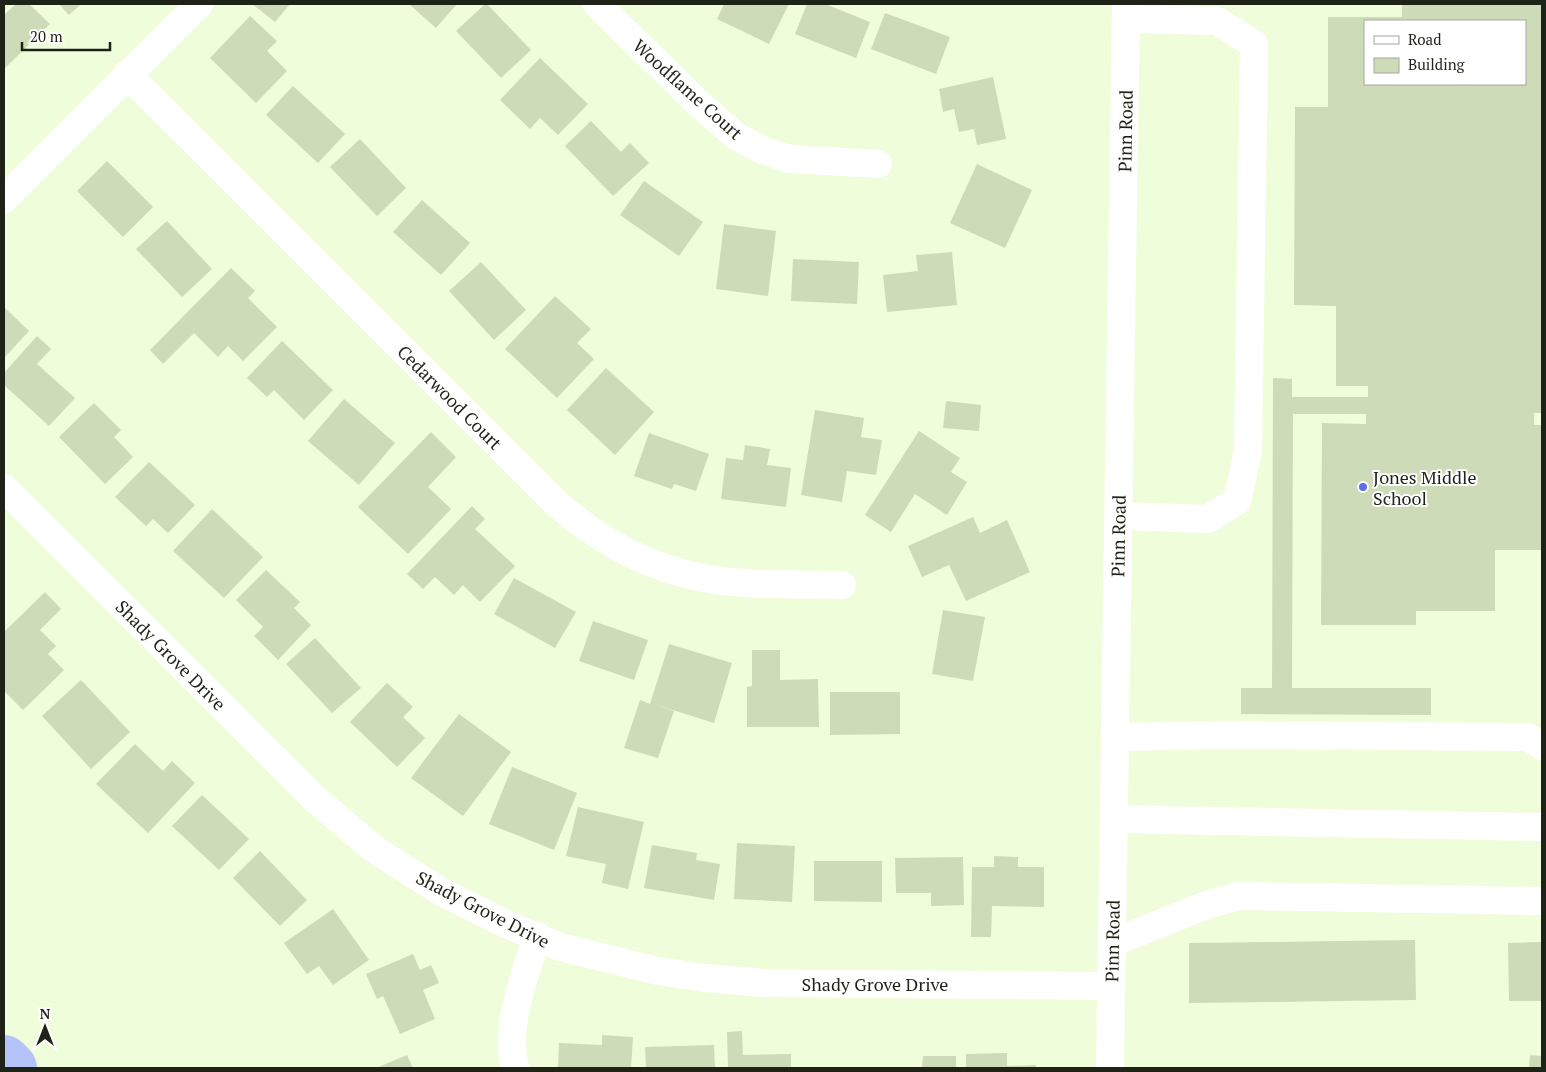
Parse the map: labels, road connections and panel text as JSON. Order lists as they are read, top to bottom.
{
  "streets": {
    "street": [
      "Woodflame Court",
      "Pinn Road",
      "Cedarwood Court",
      "Shady Grove Drive"
    ]
  },
  "crossings": [
    ["Pinn Road", "Shady Grove Drive"]
  ],
  "places": ["Jones Middle School"],
  "legend": ["Road", "Building"],
  "scale_bar": "20 m",
  "north": "top"
}
